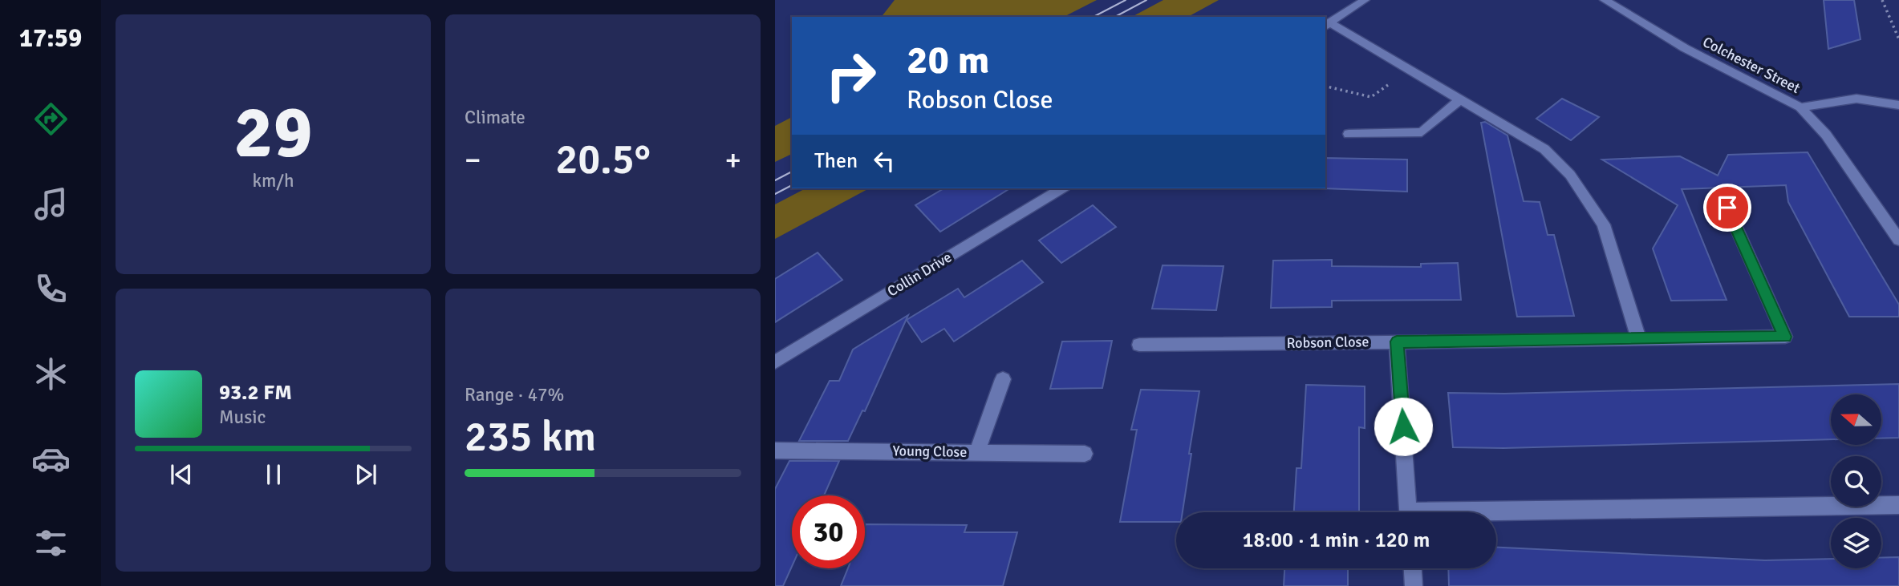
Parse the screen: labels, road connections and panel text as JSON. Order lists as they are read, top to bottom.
{
  "streets": {
    "street": [
      "Colchester Street",
      "Collin Drive",
      "Robson Close",
      "Young Close"
    ]
  },
  "north": "left",
  "page": {
    "tabs": "17:59",
    "tile": [
      ["29", "km/h"],
      "Climate",
      ["Range · 47%", "235 km"]
    ],
    "turn": ["20 m", "Robson Close"],
    "then": "Then",
    "heat": ["−", "20.5°", "+"],
    "song": ["93.2 FM", "Music"],
    "limit": "30",
    "trip": "18:00 · 1 min · 120 m"
  }
}
